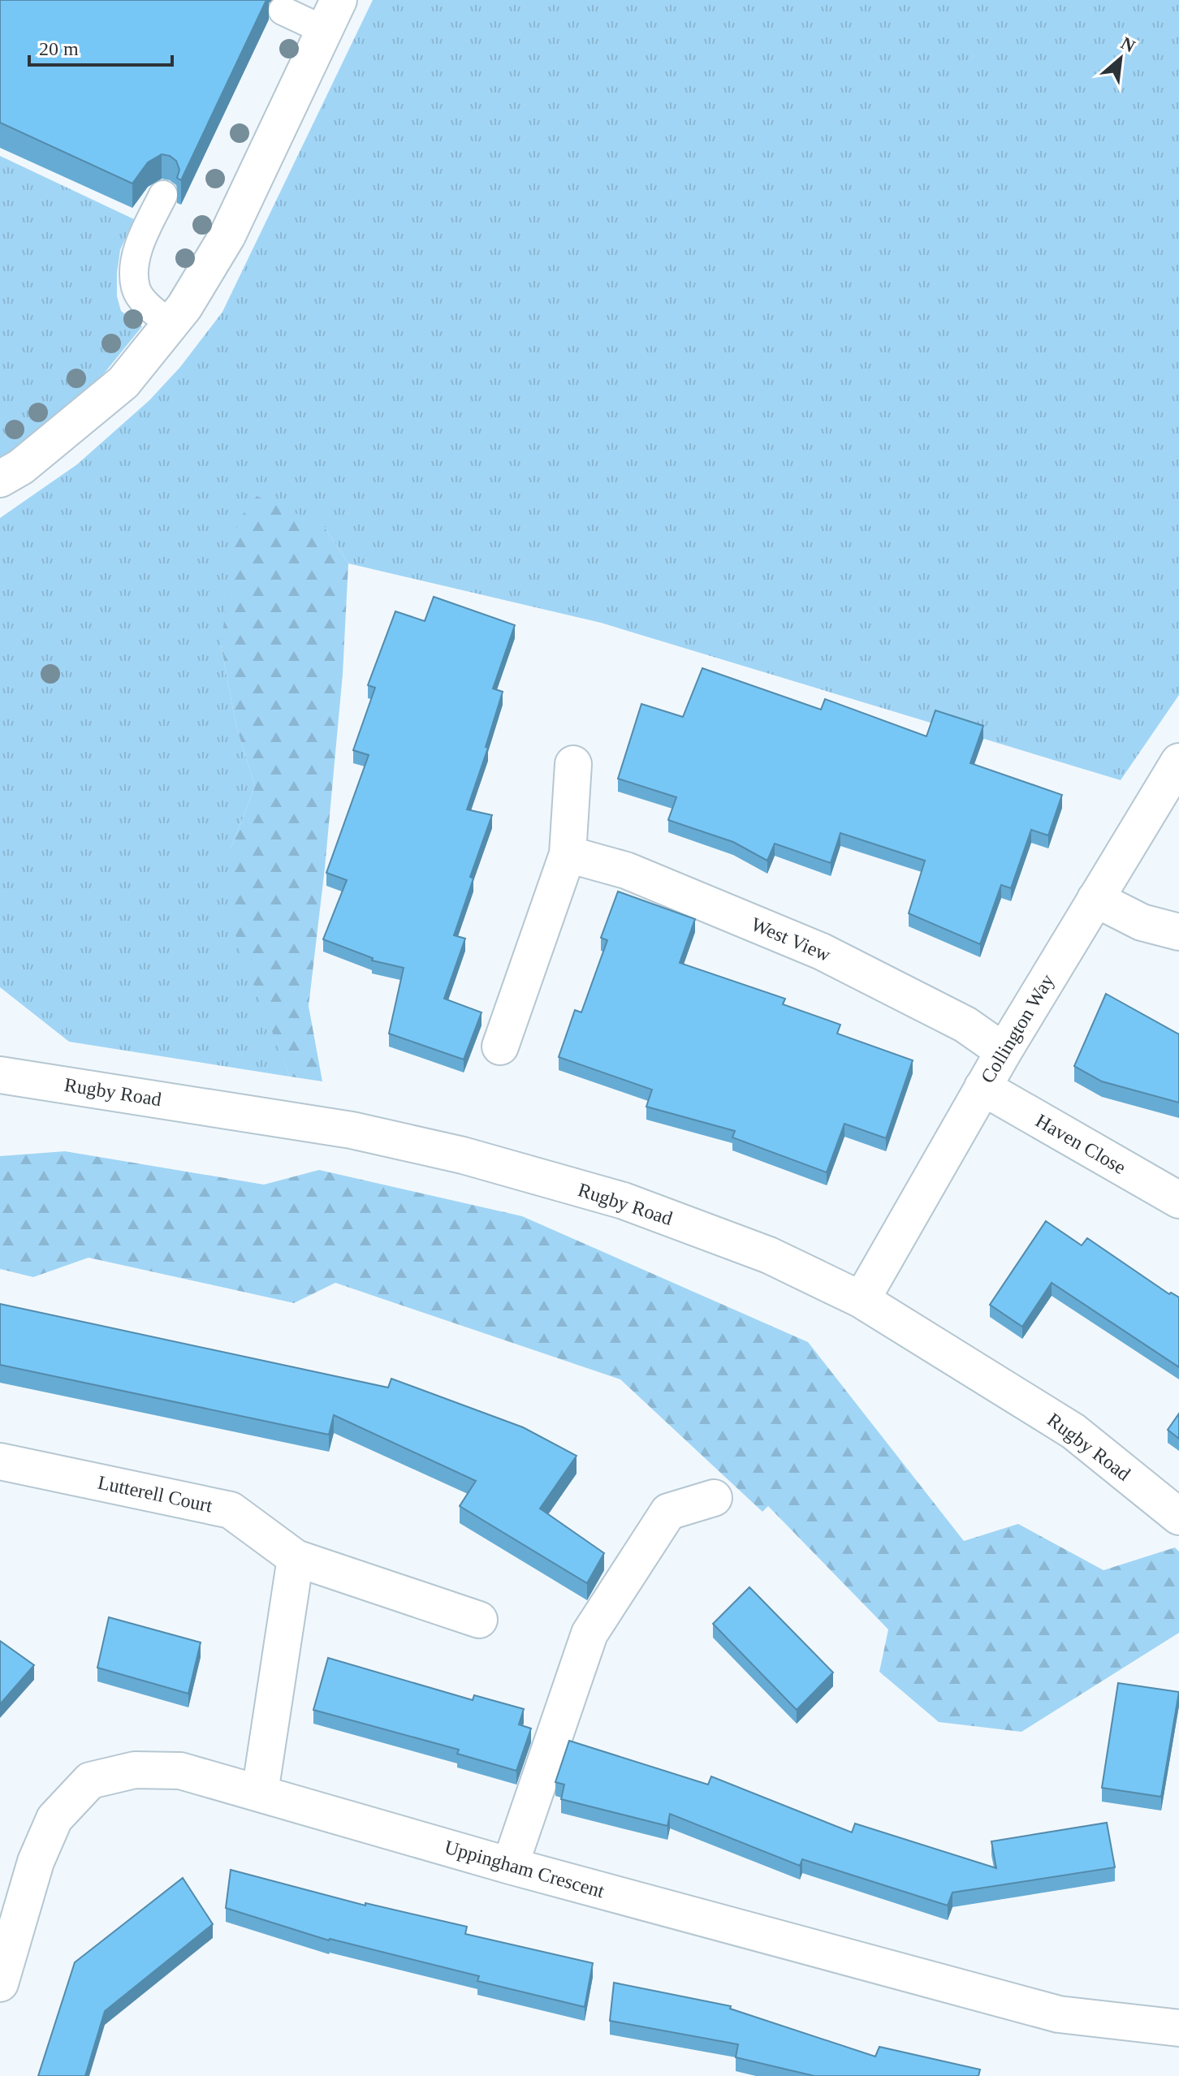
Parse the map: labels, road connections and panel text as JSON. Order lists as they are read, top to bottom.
{
  "streets": {
    "street": [
      "West View",
      "Collington Way",
      "Rugby Road",
      "Haven Close",
      "Lutterell Court",
      "Uppingham Crescent"
    ]
  },
  "crossings": [
    ["West View", "Collington Way"],
    ["Collington Way", "Rugby Road"],
    ["Collington Way", "Haven Close"]
  ],
  "scale_bar": "20 m",
  "north": "top right"
}
